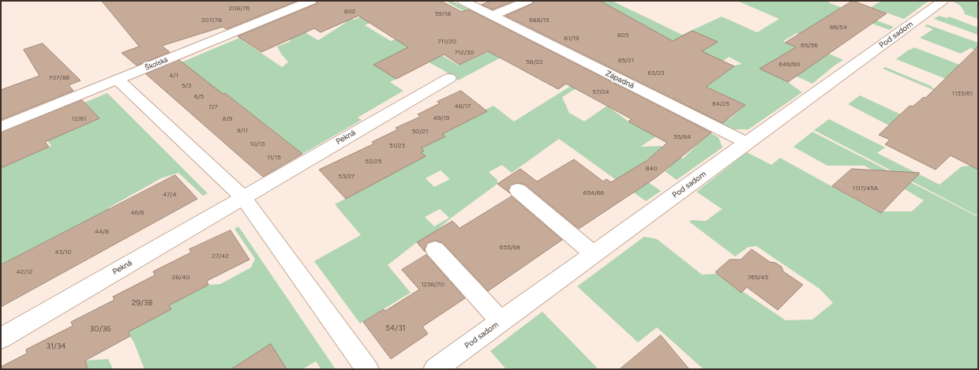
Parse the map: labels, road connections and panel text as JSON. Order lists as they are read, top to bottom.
{
  "streets": {
    "street": [
      "Pod sadom",
      "Školská",
      "Západná",
      "Pekná"
    ]
  },
  "crossings": [
    ["Pod sadom", "Západná"]
  ],
  "house_numbers": [
    "208/76",
    "802",
    "59/18",
    "207/78",
    "688/15",
    "66/54",
    "805",
    "61/19",
    "711/20",
    "65/56",
    "712/30",
    "65/21",
    "58/22",
    "649/60",
    "63/23",
    "4/1",
    "707/86",
    "5/3",
    "57/24",
    "1133/61",
    "6/5",
    "64/25",
    "48/17",
    "7/7",
    "49/19",
    "12/61",
    "8/9",
    "9/11",
    "50/21",
    "55/64",
    "10/13",
    "51/23",
    "11/15",
    "52/25",
    "840",
    "53/27",
    "1117/45A",
    "654/66",
    "47/4",
    "46/6",
    "44/8",
    "655/68",
    "43/10",
    "27/42",
    "42/12",
    "28/40",
    "765/45",
    "1238/70",
    "29/38",
    "54/31",
    "30/36",
    "31/34"
  ]
}
